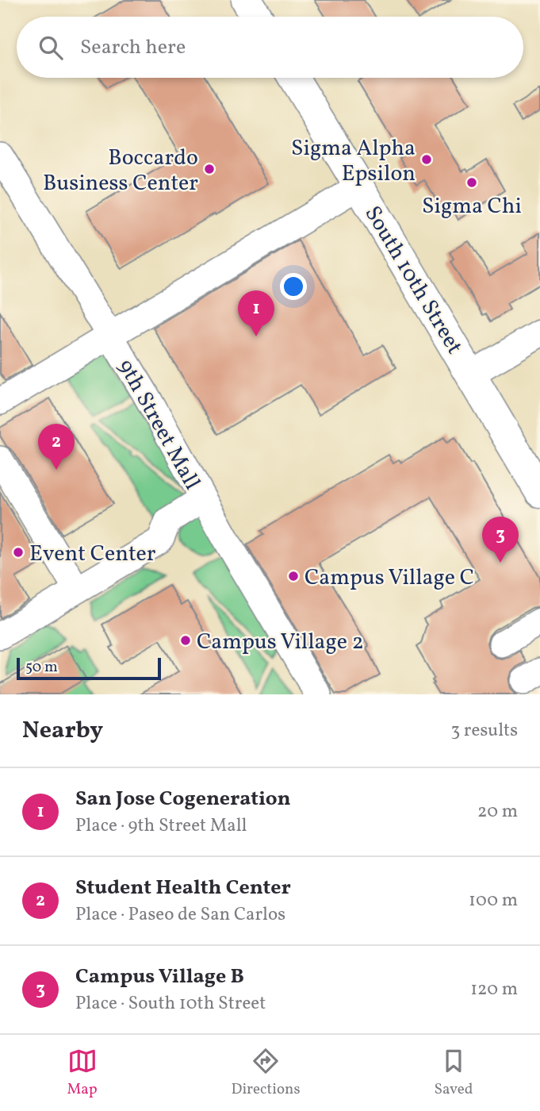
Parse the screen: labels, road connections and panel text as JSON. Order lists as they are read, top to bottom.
{
  "streets": {
    "main road": ["South 10th Street"],
    "street": ["9th Street Mall"]
  },
  "places": [
    "Sigma Alpha Epsilon",
    "Boccardo Business Center",
    "Sigma Chi",
    "Event Center",
    "Campus Village C",
    "Campus Village 2"
  ],
  "scale_bar": "50 m",
  "page": {
    "search": "Search here",
    "pins": ["1", "2", "3"],
    "scale": "50 m",
    "heading": ["Nearby", "3 results"],
    "list": [
      {
        "mark": "1",
        "name": "San Jose Cogeneration",
        "note": "Place · 9th Street Mall",
        "value": "20 m"
      },
      {
        "mark": "2",
        "name": "Student Health Center",
        "note": "Place · Paseo de San Carlos",
        "value": "100 m"
      },
      {
        "mark": "3",
        "name": "Campus Village B",
        "note": "Place · South 10th Street",
        "value": "120 m"
      }
    ],
    "nav": ["Map", "Directions", "Saved"]
  }
}
